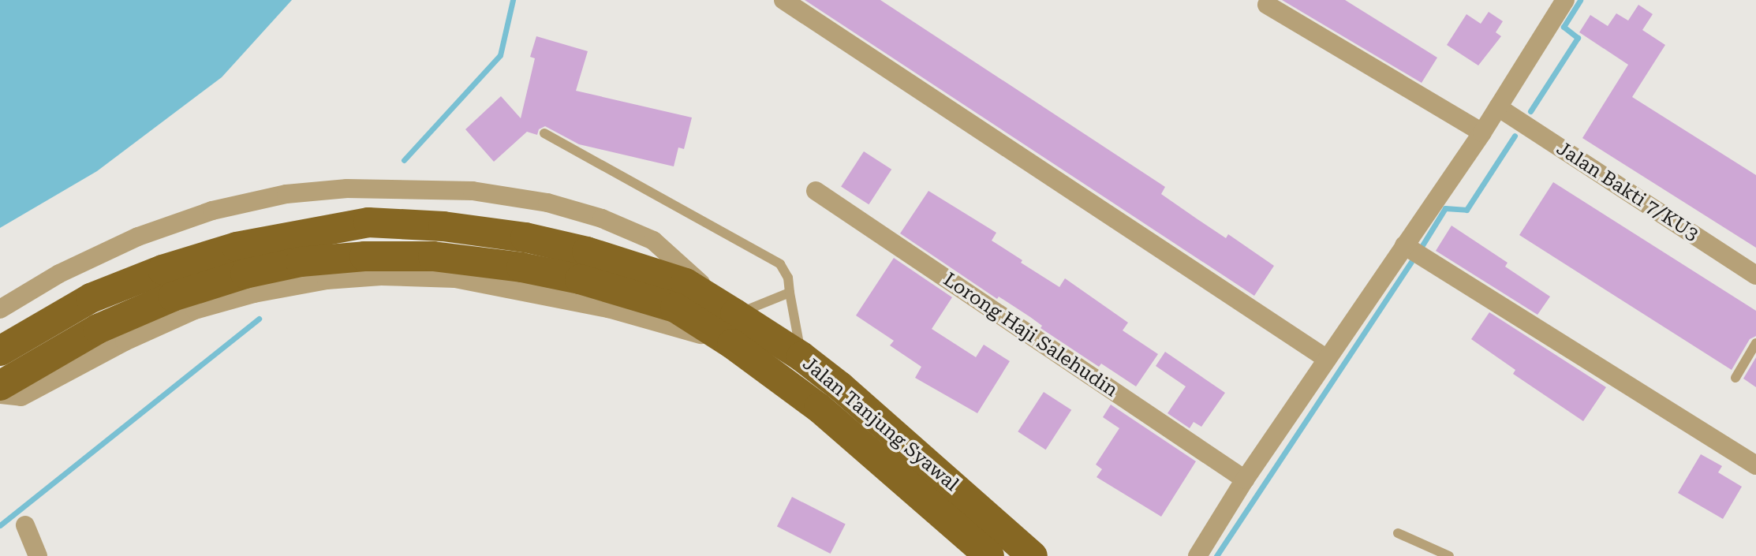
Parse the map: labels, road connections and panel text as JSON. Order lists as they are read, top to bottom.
{
  "streets": {
    "main road": ["Jalan Tanjung Syawal"],
    "street": ["Jalan Bakti 7/KU3", "Lorong Haji Salehudin"]
  }
}
